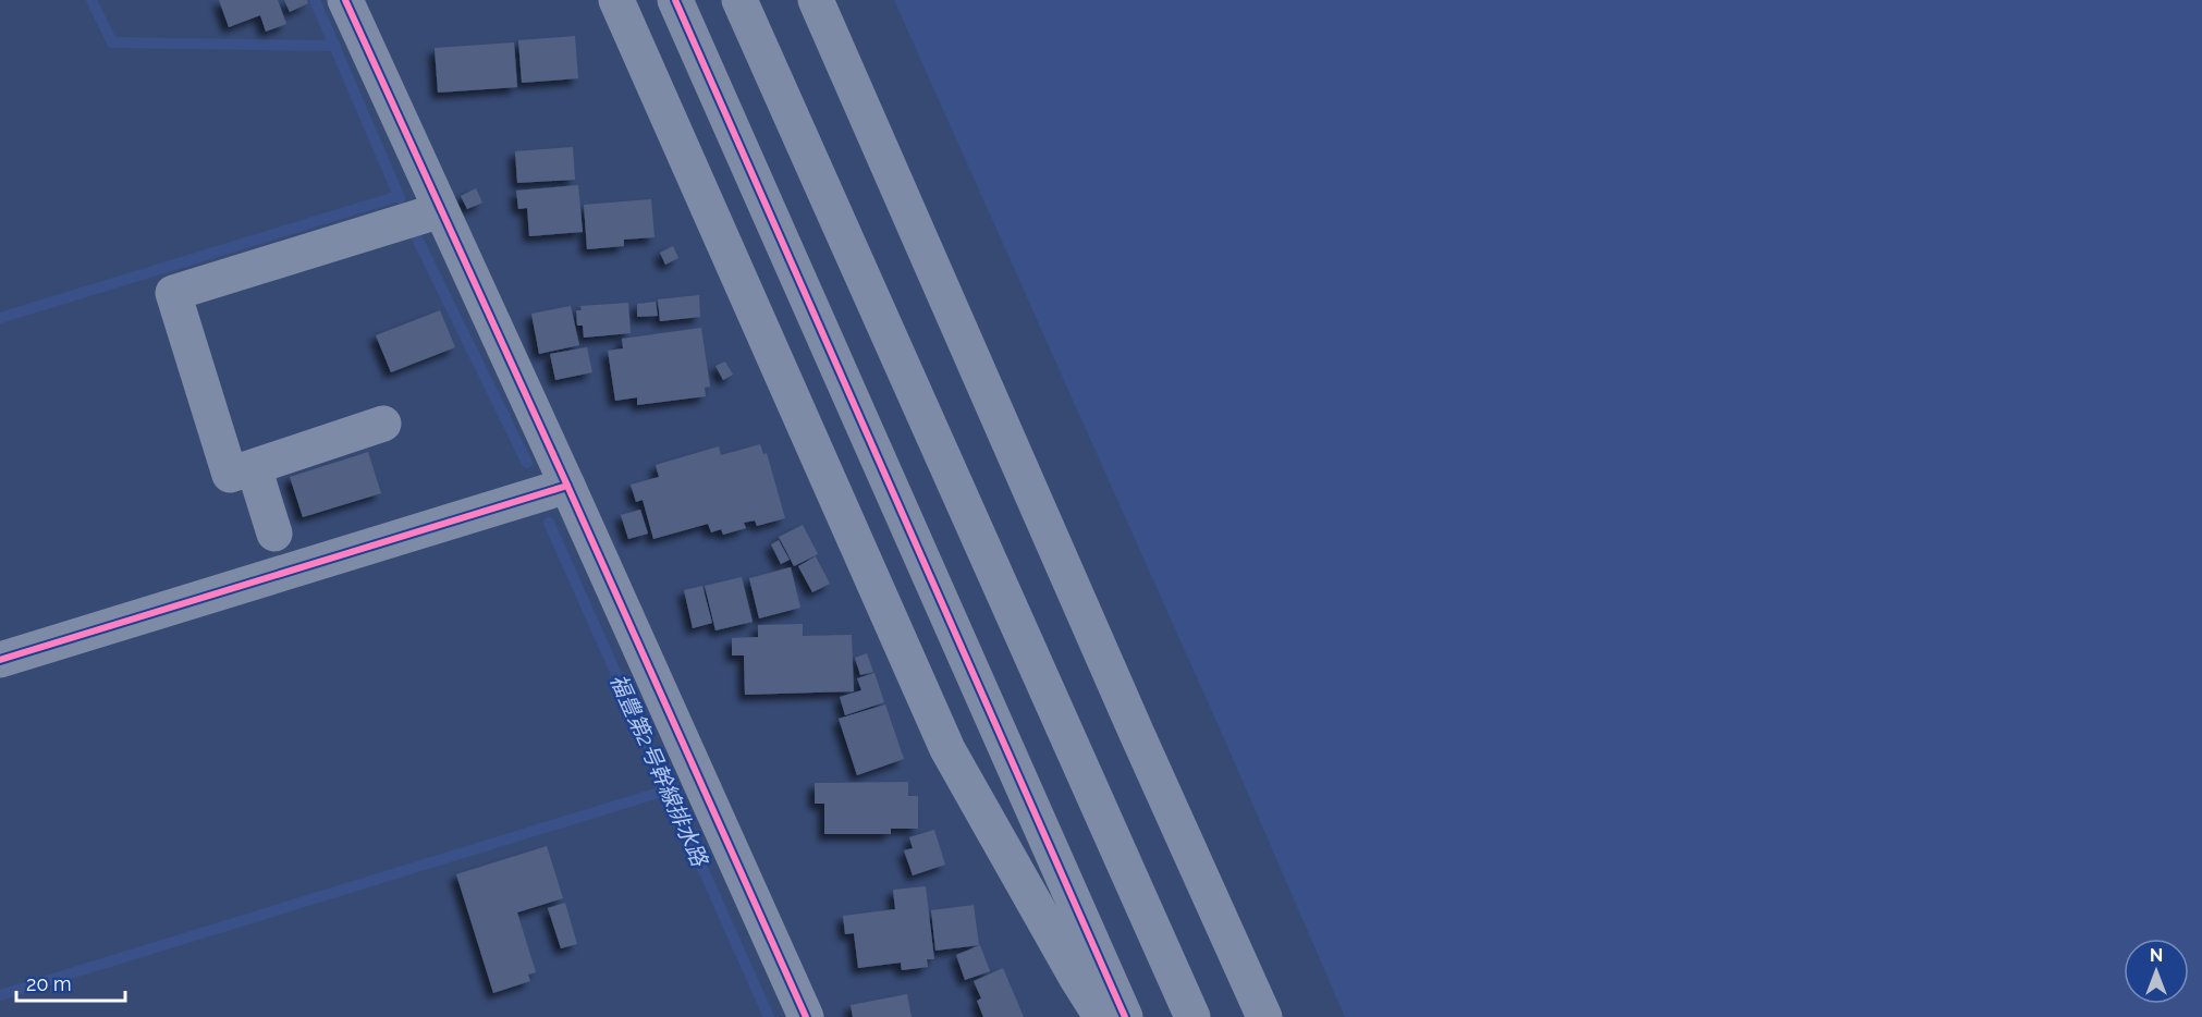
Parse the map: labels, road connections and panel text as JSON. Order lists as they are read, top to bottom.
{
  "water": ["福豊第2号幹線排水路"],
  "scale_bar": "20 m",
  "north": "top"
}
